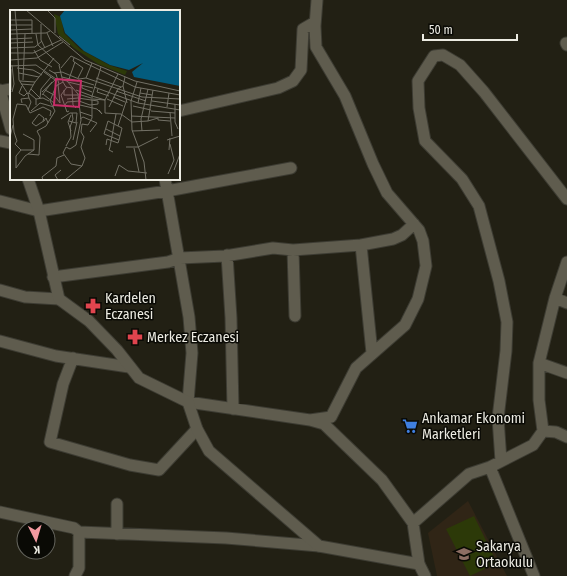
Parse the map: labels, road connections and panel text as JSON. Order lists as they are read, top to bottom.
{
  "places": {
    "pharmacy": ["Kardelen Eczanesi", "Merkez Eczanesi"],
    "supermarket": ["Ankamar Ekonomi Marketleri"],
    "school or university": ["Sakarya Ortaokulu"]
  },
  "scale_bar": "50 m",
  "north": "bottom"
}
